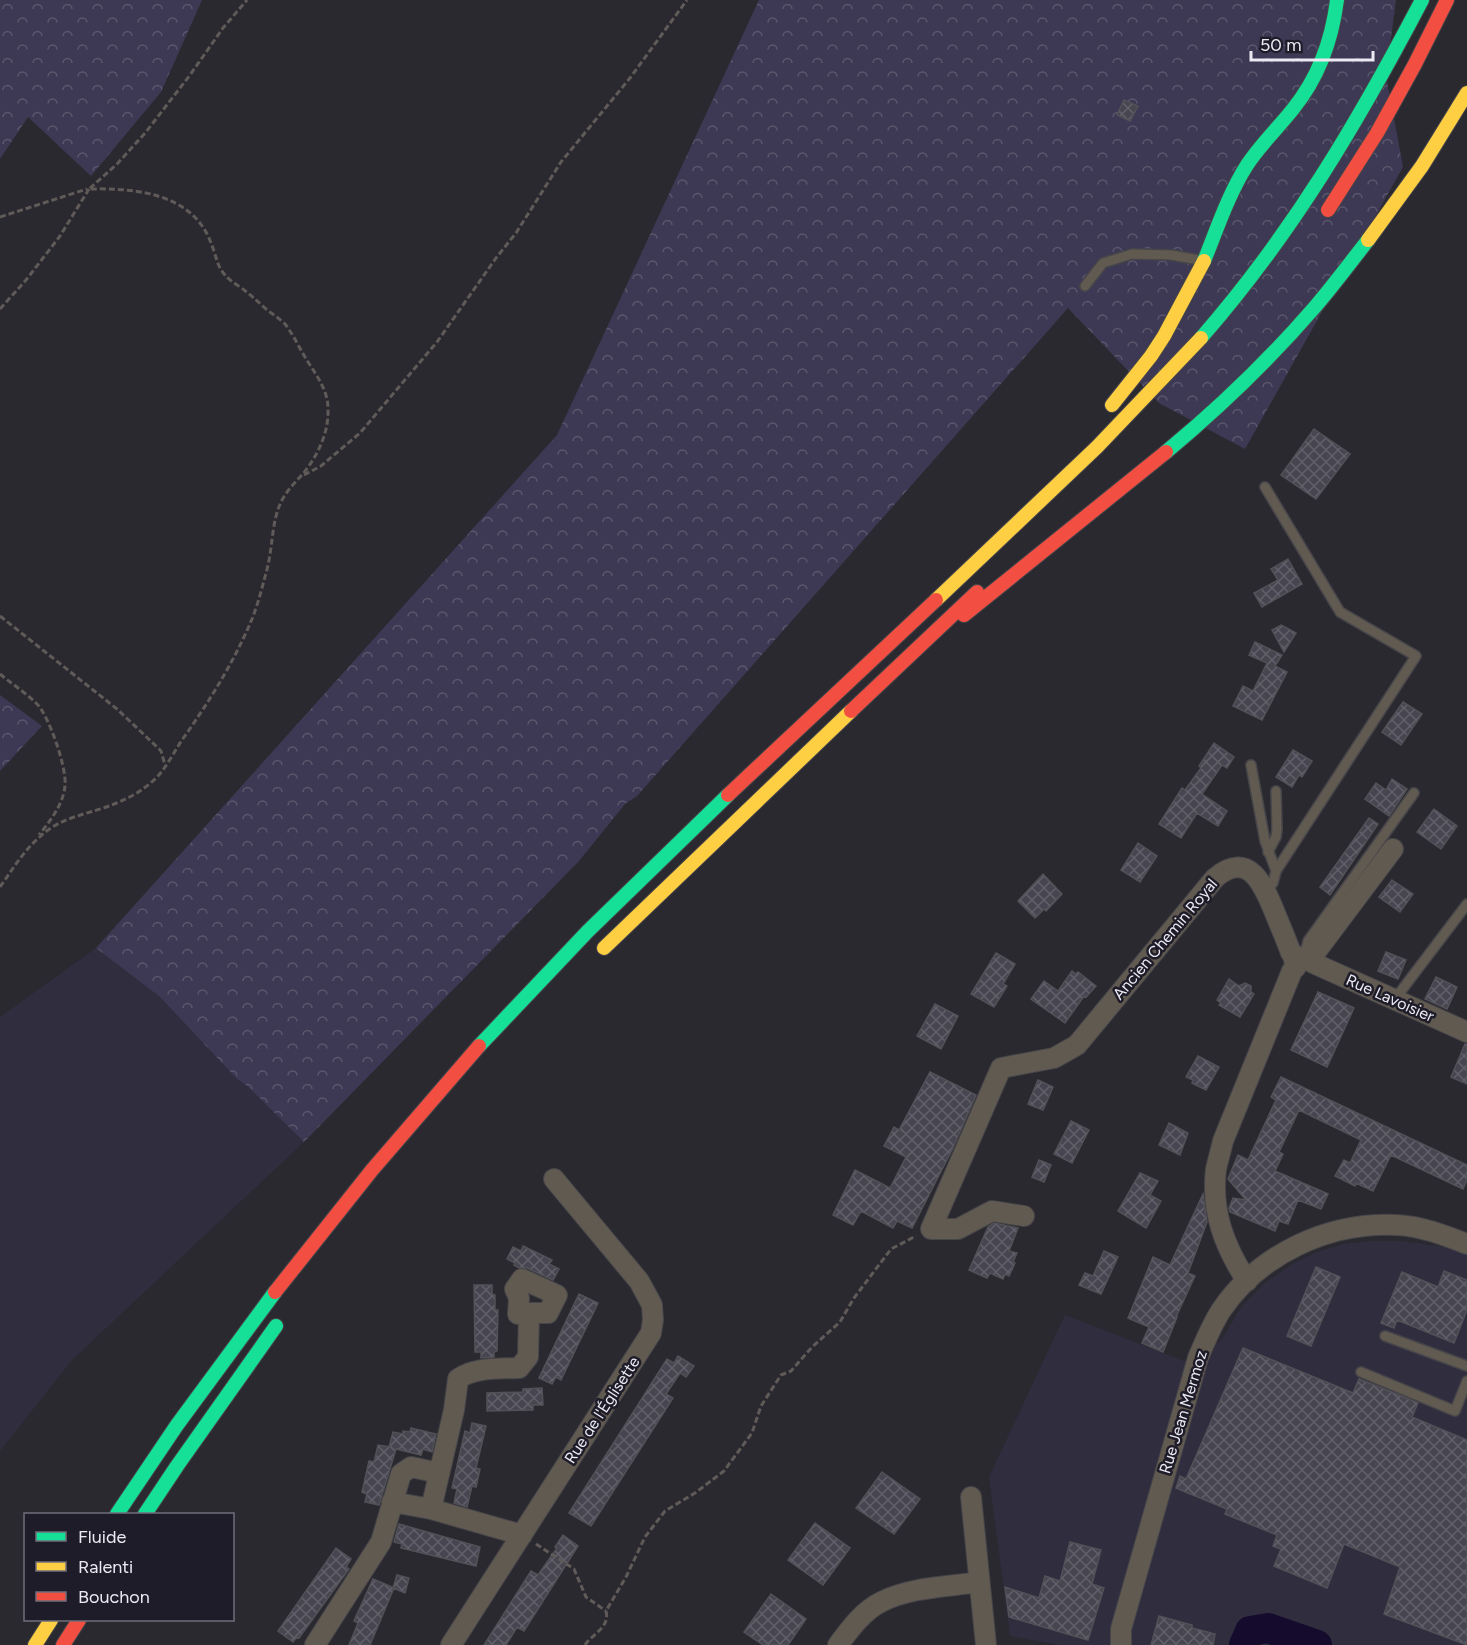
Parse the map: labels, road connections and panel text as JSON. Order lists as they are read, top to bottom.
{
  "streets": {
    "street": [
      "Ancien Chemin Royal",
      "Rue Lavoisier",
      "Rue de l'Églisette",
      "Rue Jean Mermoz"
    ]
  },
  "crossings": [
    ["Ancien Chemin Royal", "Rue Lavoisier"]
  ],
  "legend": ["Fluide", "Ralenti", "Bouchon"],
  "scale_bar": "50 m"
}
